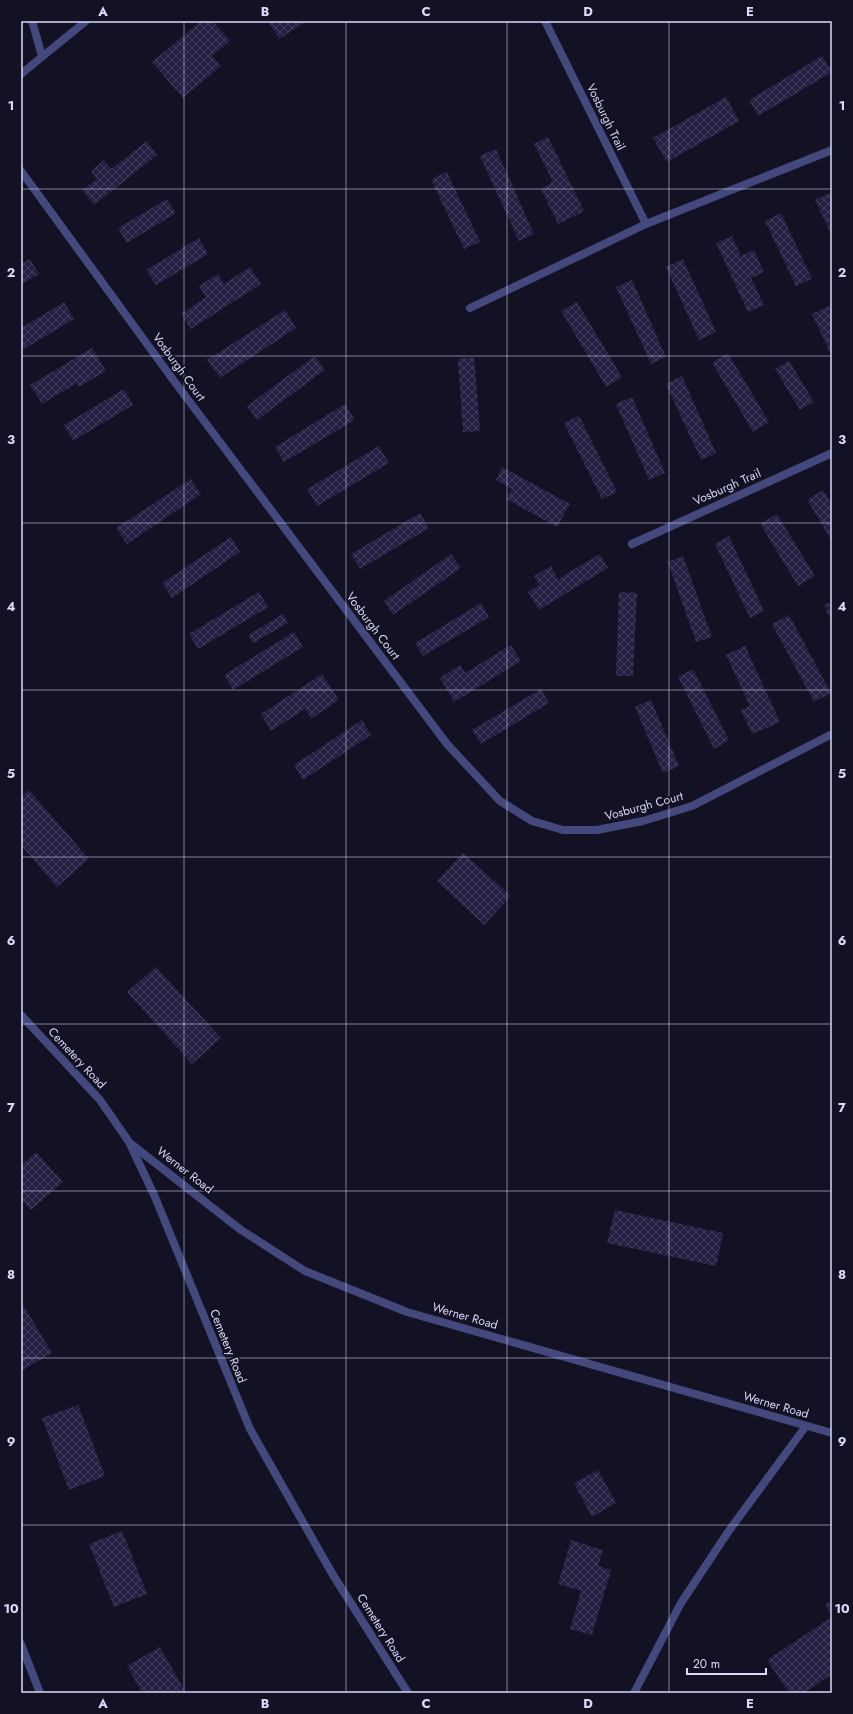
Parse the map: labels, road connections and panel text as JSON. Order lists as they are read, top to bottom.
{
  "streets": {
    "street": [
      "Vosburgh Trail",
      "Vosburgh Court",
      "Cemetery Road",
      "Werner Road"
    ]
  },
  "crossings": [
    ["Cemetery Road", "Werner Road"]
  ],
  "scale_bar": "20 m",
  "grid": {
    "columns": [
      "A",
      "B",
      "C",
      "D",
      "E"
    ],
    "rows": [
      "1",
      "2",
      "3",
      "4",
      "5",
      "6",
      "7",
      "8",
      "9",
      "10"
    ]
  }
}
